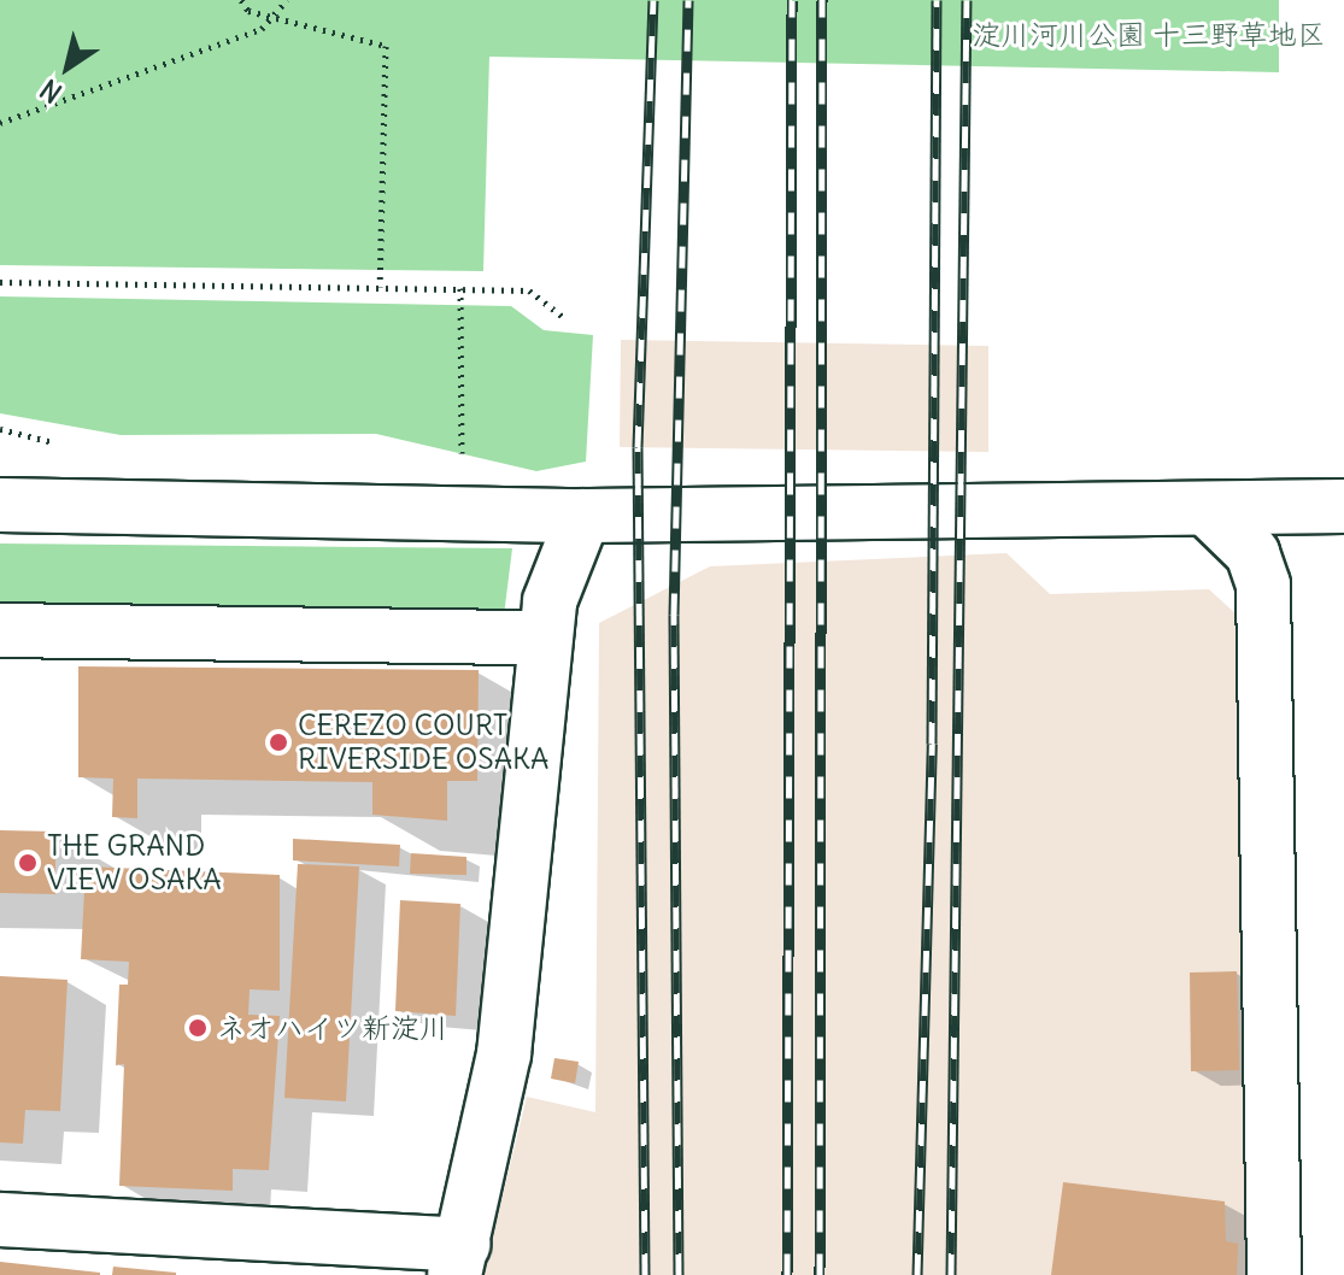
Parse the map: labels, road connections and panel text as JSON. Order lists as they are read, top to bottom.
{
  "parks": ["淀川河川公園 十三野草地区"],
  "places": ["CEREZO COURT RIVERSIDE OSAKA", "THE GRAND VIEW OSAKA", "ネオハイツ新淀川"],
  "north": "bottom left"
}
